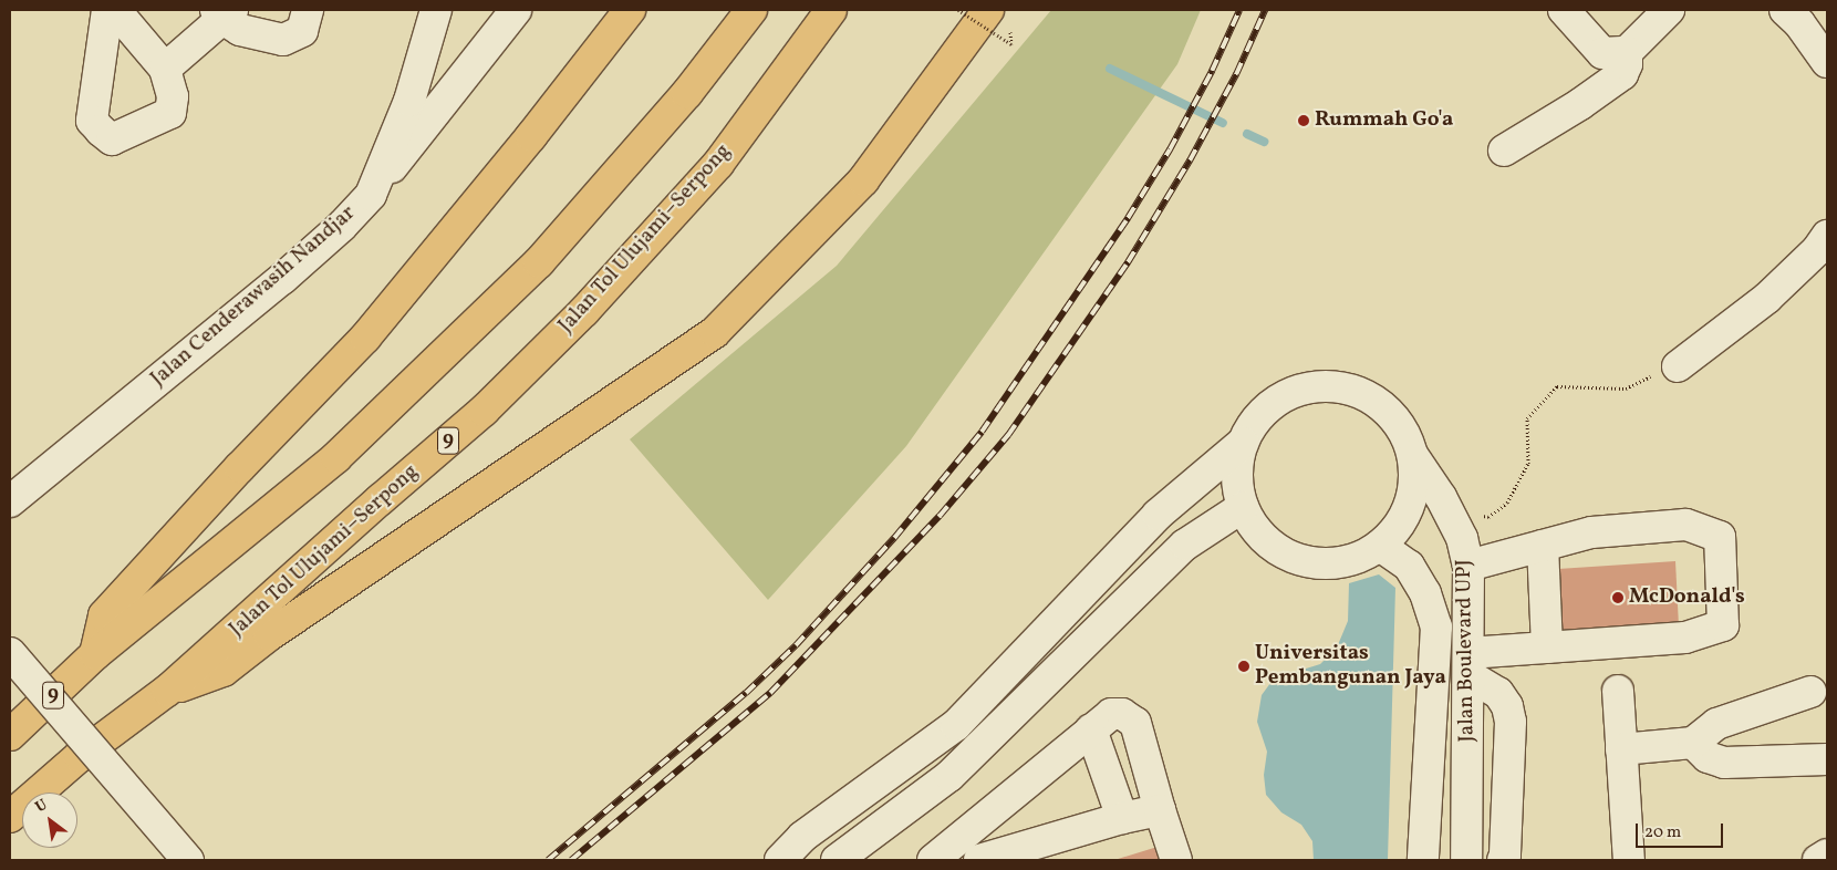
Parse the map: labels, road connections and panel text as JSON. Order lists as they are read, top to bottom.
{
  "streets": {
    "highway": ["Jalan Tol Ulujami–Serpong", "9"],
    "street": ["Jalan Cenderawasih Nandjar", "Jalan Boulevard UPJ"]
  },
  "places": ["Rummah Go'a", "McDonald's", "Universitas Pembangunan Jaya"],
  "scale_bar": "20 m",
  "north": "top left"
}
